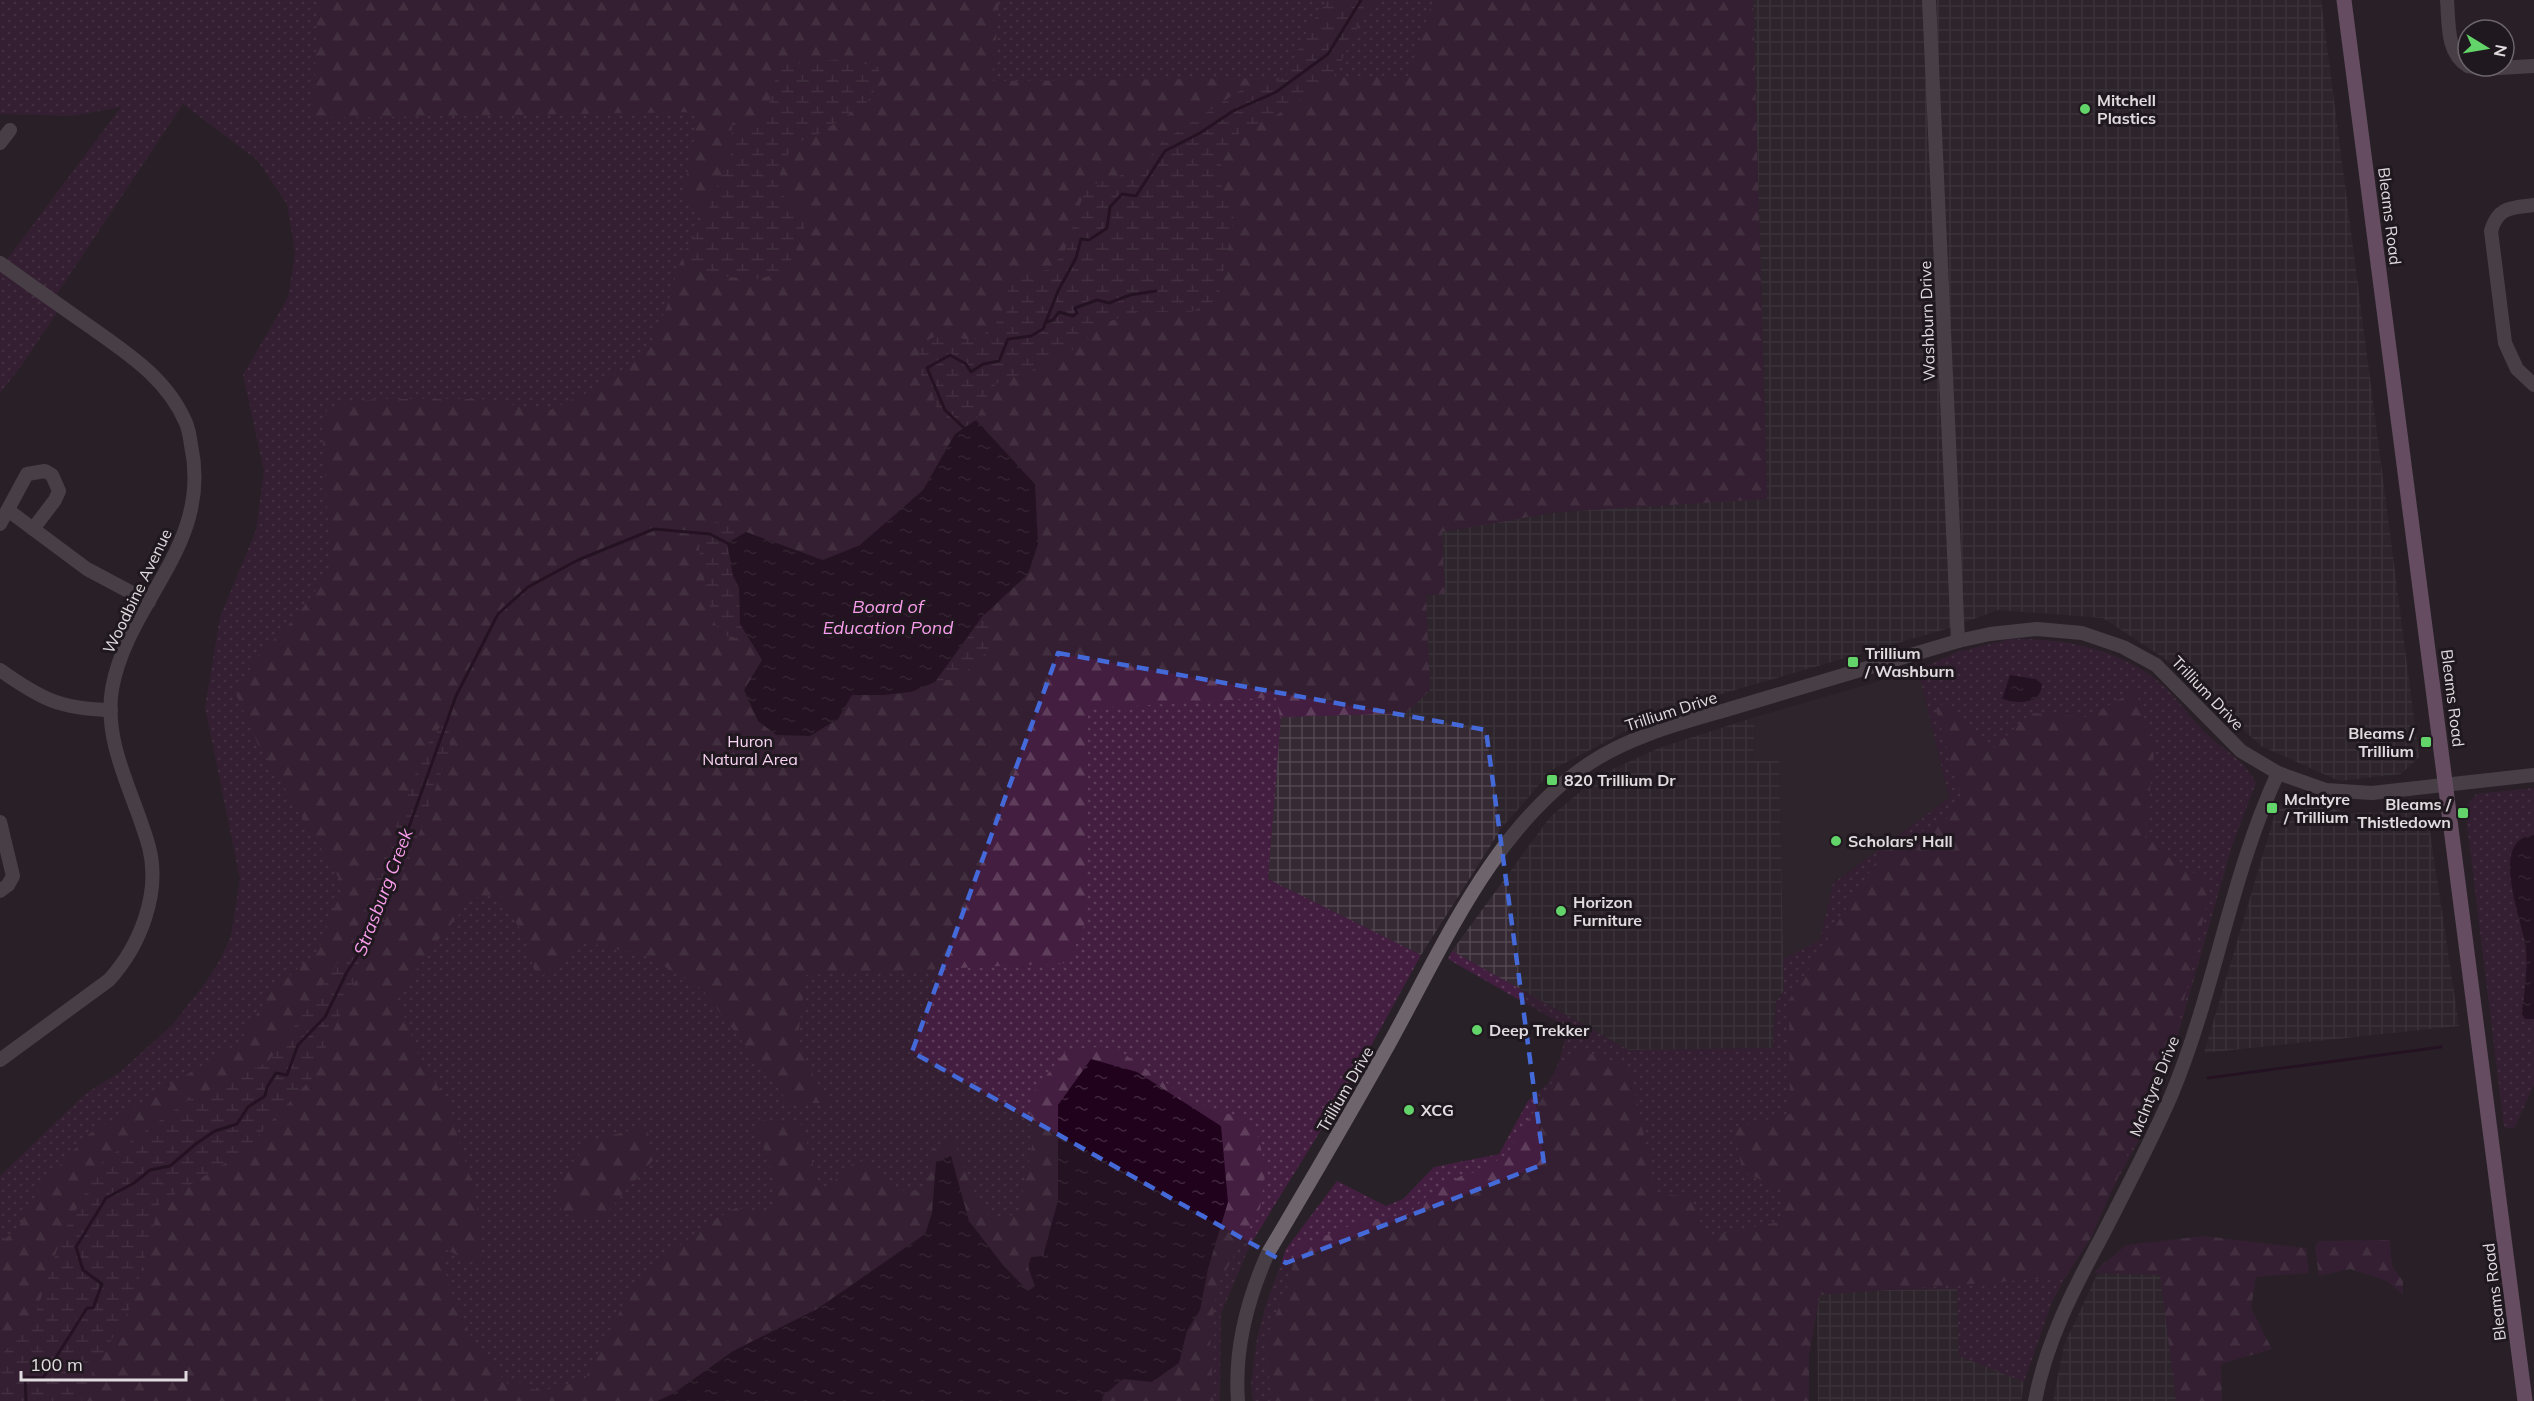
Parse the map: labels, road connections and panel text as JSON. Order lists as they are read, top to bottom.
{
  "streets": {
    "main road": ["Bleams Road"],
    "street": [
      "Washburn Drive",
      "Woodbine Avenue",
      "Trillium Drive",
      "McIntyre Drive"
    ]
  },
  "crossings": [
    ["Bleams Road", "Trillium Drive"],
    ["Washburn Drive", "Trillium Drive"],
    ["Trillium Drive", "McIntyre Drive"]
  ],
  "water": ["Board of Education Pond", "Strasburg Creek"],
  "parks": ["Huron Natural Area"],
  "places": {
    "other": [
      "Mitchell Plastics",
      "Scholars' Hall",
      "Horizon Furniture",
      "Deep Trekker",
      "XCG"
    ],
    "transit": [
      "Trillium / Washburn",
      "Bleams / Trillium",
      "820 Trillium Dr",
      "McIntyre / Trillium",
      "Bleams / Thistledown"
    ]
  },
  "scale_bar": "100 m",
  "north": "right"
}
